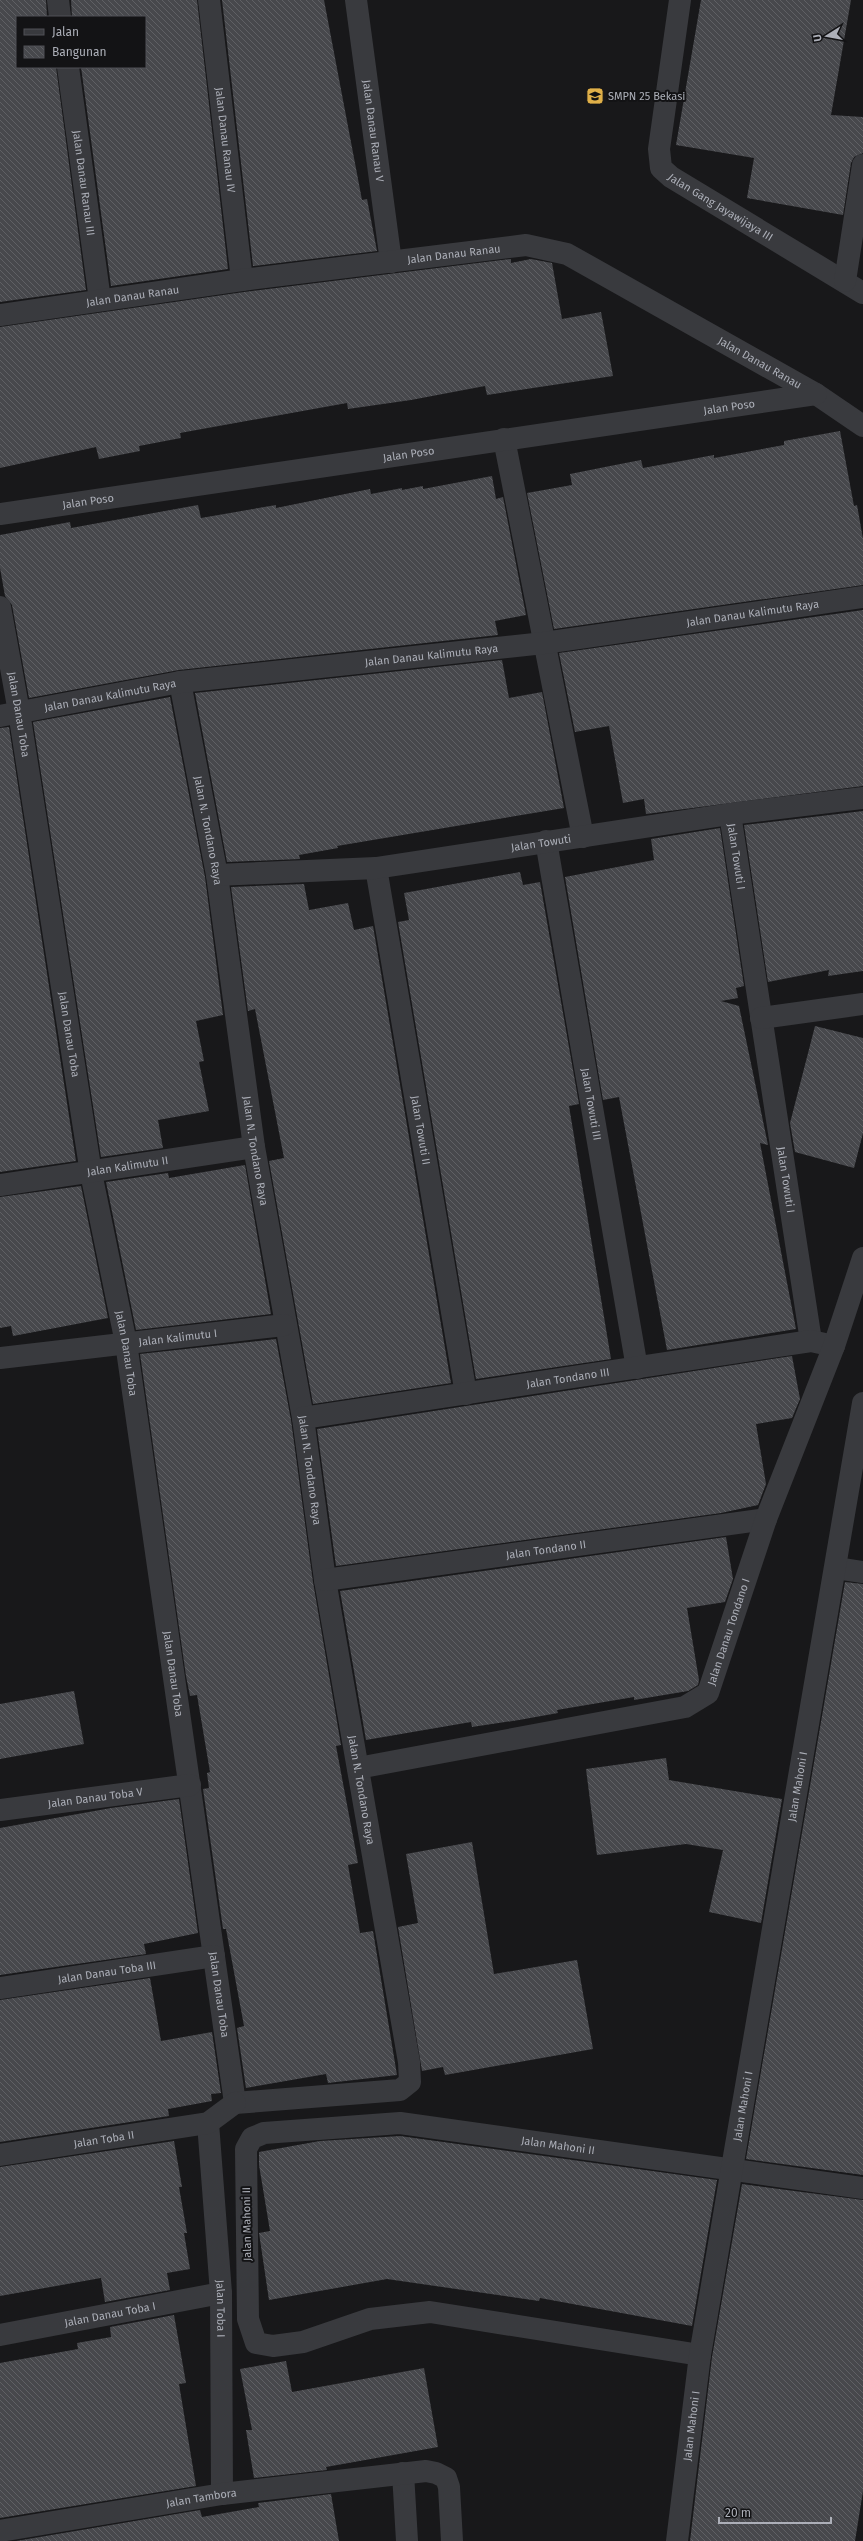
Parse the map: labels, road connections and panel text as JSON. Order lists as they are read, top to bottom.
{
  "streets": {
    "street": [
      "Jalan Danau Ranau V",
      "Jalan Danau Ranau IV",
      "Jalan Danau Ranau III",
      "Jalan Gang Jayawijaya III",
      "Jalan Danau Ranau",
      "Jalan Poso",
      "Jalan Danau Kalimutu Raya",
      "Jalan Danau Toba",
      "Jalan N. Tondano Raya",
      "Jalan Towuti",
      "Jalan Towuti I",
      "Jalan Towuti III",
      "Jalan Towuti II",
      "Jalan Kalimutu II",
      "Jalan Kalimutu I",
      "Jalan Tondano III",
      "Jalan Tondano II",
      "Jalan Danau Tondano I",
      "Jalan Mahoni I",
      "Jalan Danau Toba V",
      "Jalan Danau Toba III",
      "Jalan Toba II",
      "Jalan Mahoni II",
      "Jalan Toba I",
      "Jalan Danau Toba I",
      "Jalan Tambora"
    ]
  },
  "crossings": [
    ["Jalan Danau Ranau V", "Jalan Danau Ranau"],
    ["Jalan Danau Ranau IV", "Jalan Danau Ranau"],
    ["Jalan Danau Ranau III", "Jalan Danau Ranau"],
    ["Jalan Danau Ranau", "Jalan Poso"],
    ["Jalan Danau Kalimutu Raya", "Jalan Danau Toba"],
    ["Jalan Danau Kalimutu Raya", "Jalan N. Tondano Raya"],
    ["Jalan Danau Toba", "Jalan N. Tondano Raya"],
    ["Jalan Danau Toba", "Jalan Kalimutu II"],
    ["Jalan Danau Toba", "Jalan Kalimutu I"],
    ["Jalan Danau Toba", "Jalan Danau Toba V"],
    ["Jalan Danau Toba", "Jalan Danau Toba III"],
    ["Jalan N. Tondano Raya", "Jalan Towuti"],
    ["Jalan N. Tondano Raya", "Jalan Kalimutu II"],
    ["Jalan N. Tondano Raya", "Jalan Kalimutu I"],
    ["Jalan N. Tondano Raya", "Jalan Tondano III"],
    ["Jalan N. Tondano Raya", "Jalan Tondano II"],
    ["Jalan N. Tondano Raya", "Jalan Danau Tondano I"],
    ["Jalan Towuti", "Jalan Towuti I"],
    ["Jalan Towuti", "Jalan Towuti III"],
    ["Jalan Towuti", "Jalan Towuti II"],
    ["Jalan Towuti I", "Jalan Tondano III"],
    ["Jalan Towuti III", "Jalan Tondano III"],
    ["Jalan Towuti II", "Jalan Tondano III"],
    ["Jalan Tondano III", "Jalan Danau Tondano I"],
    ["Jalan Tondano II", "Jalan Danau Tondano I"],
    ["Jalan Mahoni I", "Jalan Mahoni II"],
    ["Jalan Toba II", "Jalan Toba I"],
    ["Jalan Toba I", "Jalan Danau Toba I"],
    ["Jalan Toba I", "Jalan Tambora"]
  ],
  "places": {
    "school or university": ["SMPN 25 Bekasi"]
  },
  "legend": ["Jalan", "Bangunan"],
  "scale_bar": "20 m",
  "north": "left"
}
